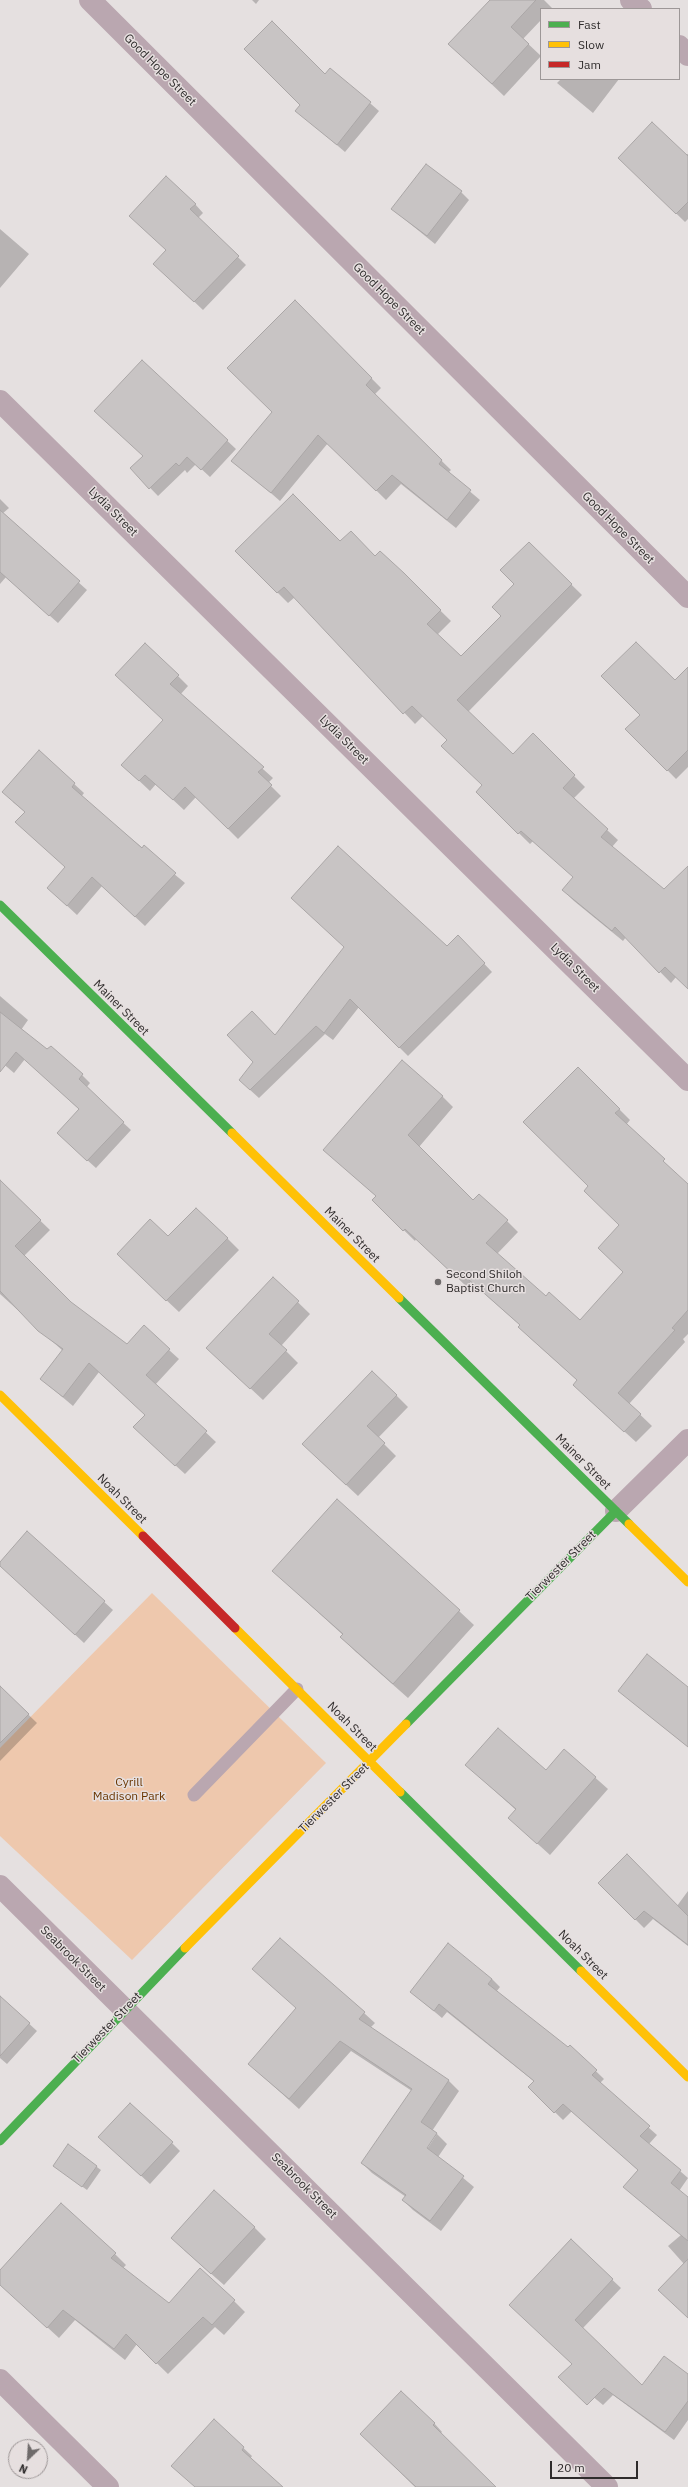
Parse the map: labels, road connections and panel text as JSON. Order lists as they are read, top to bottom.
{
  "streets": {
    "street": [
      "Good Hope Street",
      "Lydia Street",
      "Mainer Street",
      "Noah Street",
      "Tierwester Street",
      "Seabrook Street"
    ]
  },
  "crossings": [
    ["Mainer Street", "Tierwester Street"],
    ["Noah Street", "Tierwester Street"],
    ["Tierwester Street", "Seabrook Street"]
  ],
  "parks": ["Cyrill Madison Park"],
  "places": ["Second Shiloh Baptist Church"],
  "legend": ["Fast", "Slow", "Jam"],
  "scale_bar": "20 m",
  "north": "bottom left"
}
